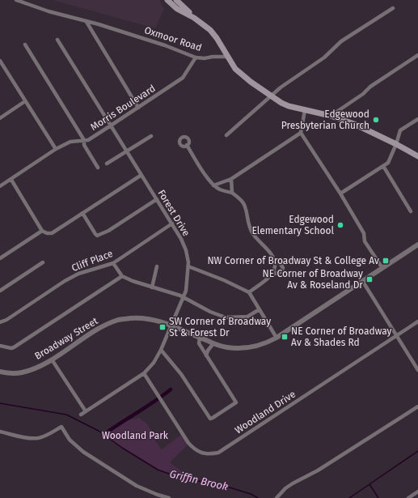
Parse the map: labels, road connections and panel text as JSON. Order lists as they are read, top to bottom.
{
  "streets": {
    "street": [
      "Oxmoor Road",
      "Morris Boulevard",
      "Forest Drive",
      "Cliff Place",
      "Broadway Street",
      "Woodland Drive"
    ]
  },
  "crossings": [
    ["Oxmoor Road", "Morris Boulevard"],
    ["Morris Boulevard", "Forest Drive"],
    ["Forest Drive", "Cliff Place"],
    ["Forest Drive", "Broadway Street"],
    ["Forest Drive", "Woodland Drive"]
  ],
  "water": ["Griffin Brook"],
  "parks": ["Woodland Park"],
  "places": {
    "other": ["Edgewood Presbyterian Church", "Edgewood Elementary School"],
    "transit": [
      "NW Corner of Broadway St & College Av",
      "NE Corner of Broadway Av & Roseland Dr",
      "SW Corner of Broadway St & Forest Dr",
      "NE Corner of Broadway Av & Shades Rd"
    ]
  }
}
